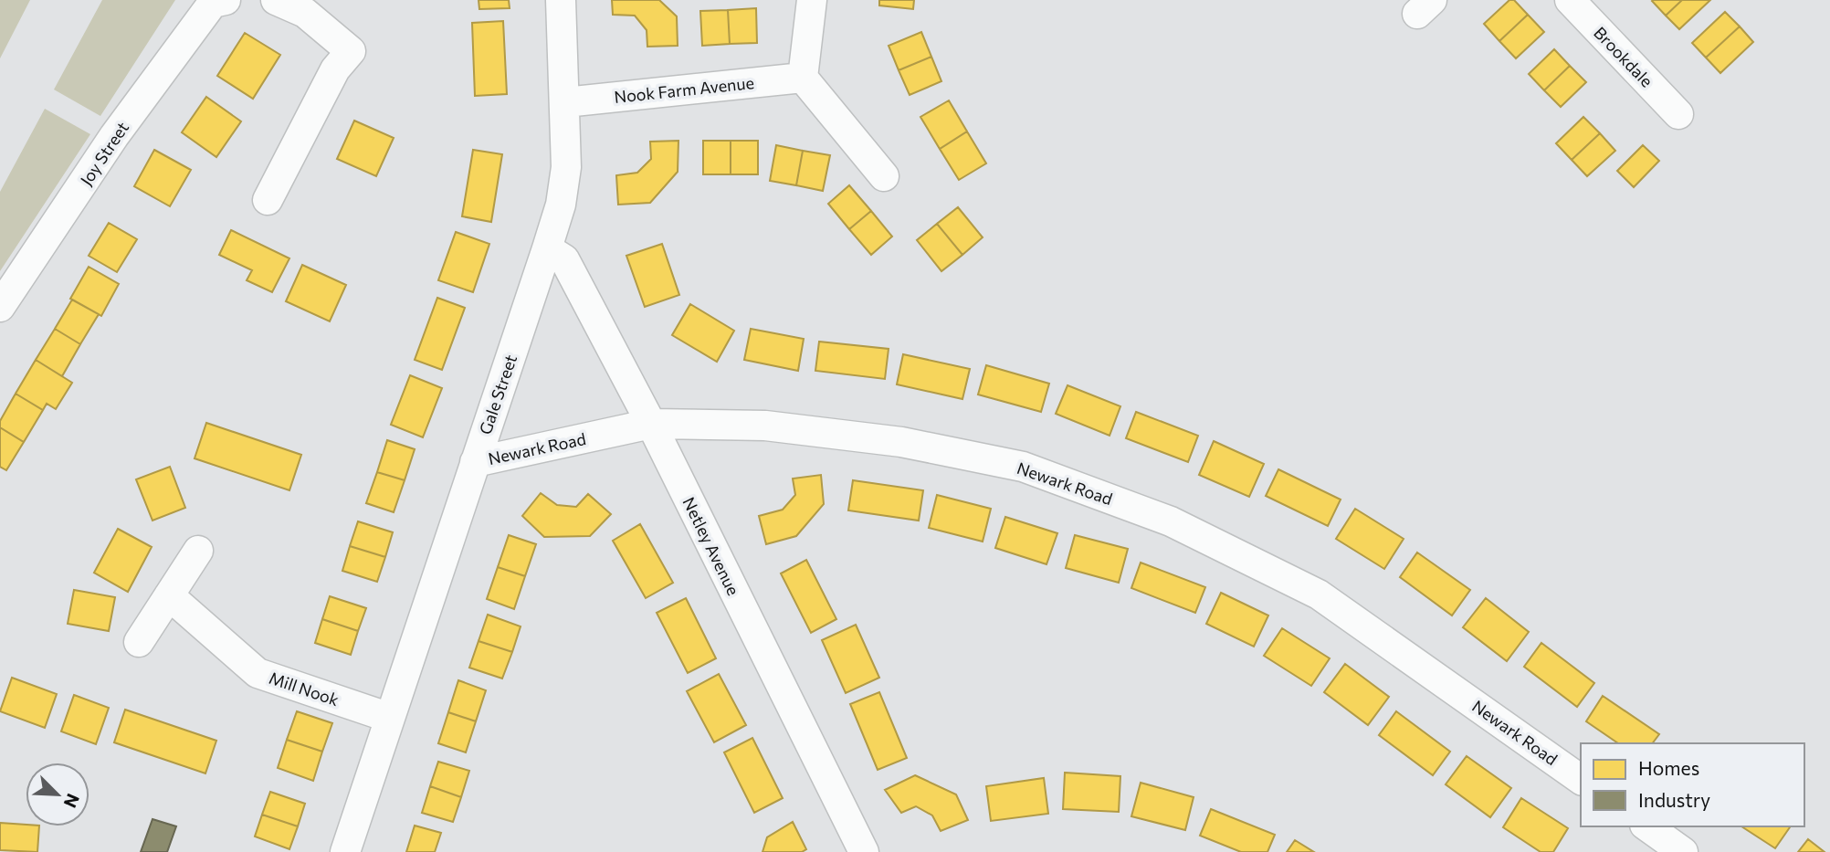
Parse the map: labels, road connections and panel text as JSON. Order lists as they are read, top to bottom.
{
  "streets": {
    "street": [
      "Brookdale",
      "Nook Farm Avenue",
      "Joy Street",
      "Gale Street",
      "Newark Road",
      "Netley Avenue",
      "Mill Nook"
    ]
  },
  "crossings": [
    ["Nook Farm Avenue", "Gale Street"],
    ["Gale Street", "Newark Road"],
    ["Gale Street", "Netley Avenue"],
    ["Gale Street", "Mill Nook"],
    ["Newark Road", "Netley Avenue"]
  ],
  "legend": ["Homes", "Industry"],
  "north": "bottom right"
}
